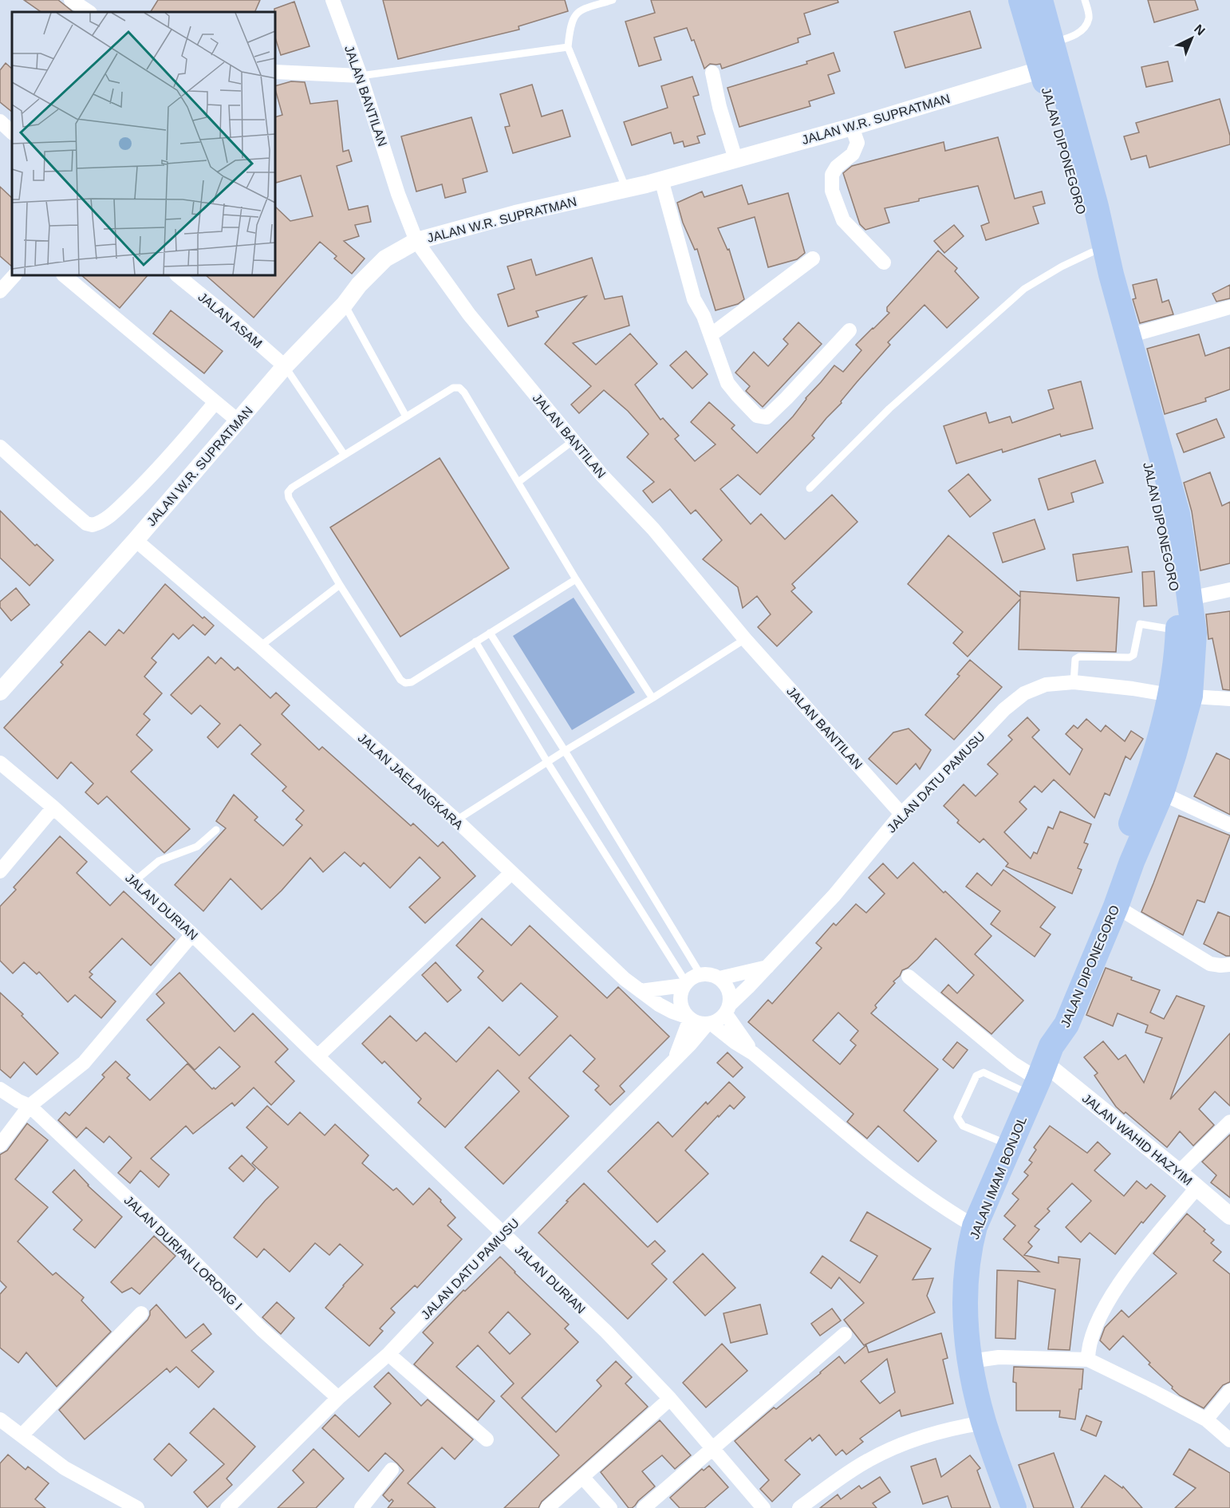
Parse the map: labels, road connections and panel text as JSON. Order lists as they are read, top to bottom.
{
  "streets": {
    "highway": ["JALAN DIPONEGORO", "JALAN IMAM BONJOL"],
    "street": [
      "JALAN BANTILAN",
      "JALAN W.R. SUPRATMAN",
      "JALAN ASAM",
      "JALAN JAELANGKARA",
      "JALAN DATU PAMUSU",
      "JALAN DURIAN",
      "JALAN WAHID HAZYIM",
      "JALAN DURIAN LORONG I"
    ]
  },
  "crossings": [
    ["JALAN BANTILAN", "JALAN W.R. SUPRATMAN"],
    ["JALAN BANTILAN", "JALAN DATU PAMUSU"],
    ["JALAN W.R. SUPRATMAN", "JALAN DIPONEGORO"],
    ["JALAN W.R. SUPRATMAN", "JALAN ASAM"],
    ["JALAN W.R. SUPRATMAN", "JALAN JAELANGKARA"],
    ["JALAN DIPONEGORO", "JALAN DATU PAMUSU"],
    ["JALAN DIPONEGORO", "JALAN WAHID HAZYIM"],
    ["JALAN DIPONEGORO", "JALAN IMAM BONJOL"],
    ["JALAN JAELANGKARA", "JALAN DATU PAMUSU"],
    ["JALAN DATU PAMUSU", "JALAN DURIAN"],
    ["JALAN DATU PAMUSU", "JALAN DURIAN LORONG I"],
    ["JALAN WAHID HAZYIM", "JALAN IMAM BONJOL"]
  ],
  "north": "top right"
}
